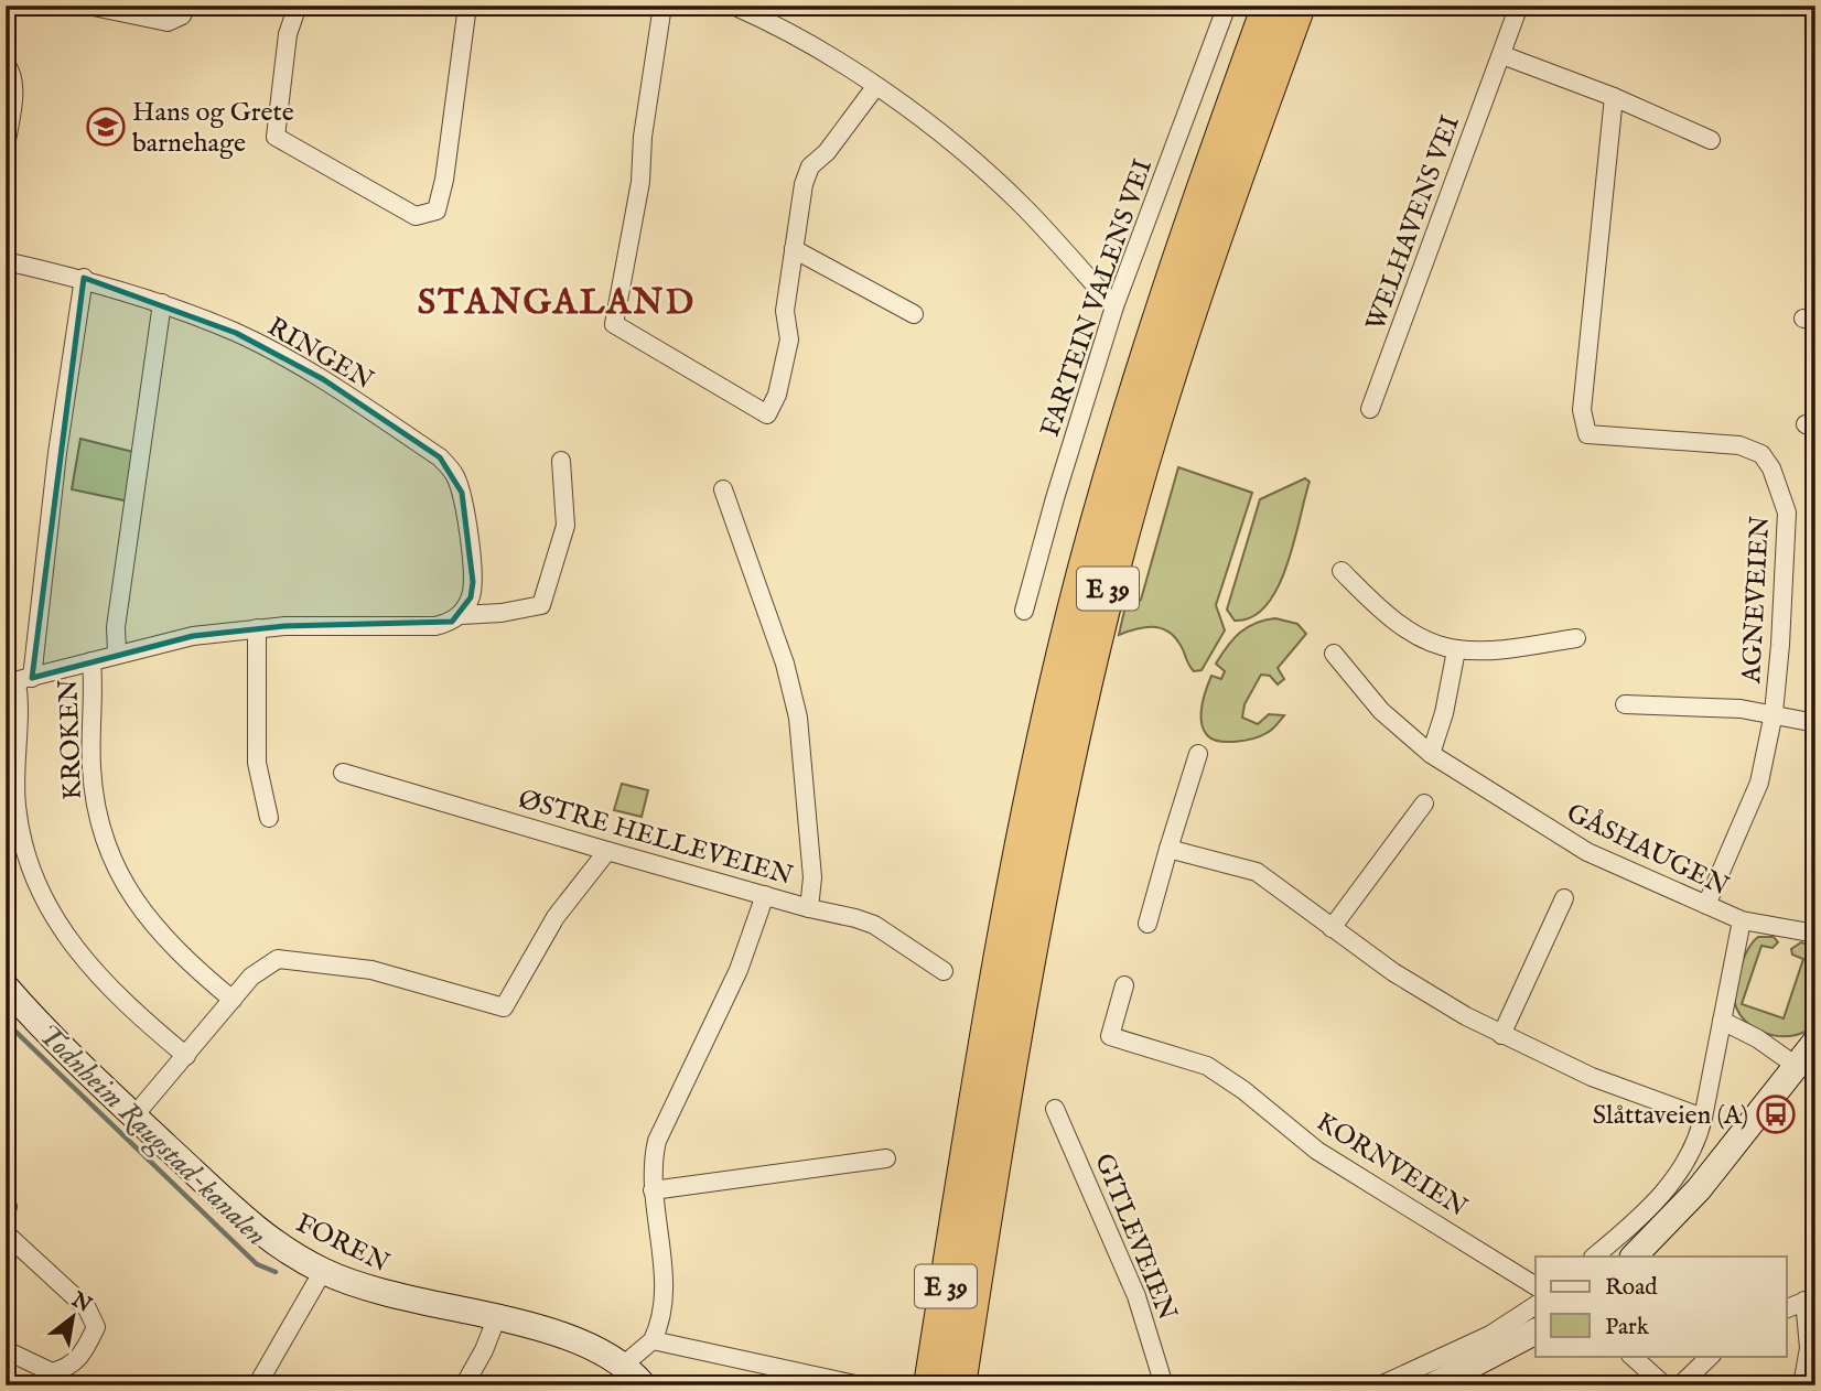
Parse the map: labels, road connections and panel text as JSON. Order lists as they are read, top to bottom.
{
  "streets": {
    "highway": ["E 39"],
    "street": [
      "WELHAVENS VEI",
      "FARTEIN VALENS VEI",
      "RINGEN",
      "AGNEVEIEN",
      "KROKEN",
      "ØSTRE HELLEVEIEN",
      "GÅSHAUGEN",
      "KORNVEIEN",
      "GITLEVEIEN",
      "FOREN"
    ]
  },
  "crossings": [
    ["AGNEVEIEN", "GÅSHAUGEN"]
  ],
  "districts": ["STANGALAND"],
  "water": ["Todnheim Raugstad-kanalen"],
  "places": {
    "school or university": ["Hans og Grete barnehage"],
    "bus stop": ["Slåttaveien (A)"]
  },
  "legend": ["Road", "Park"],
  "north": "top right"
}
